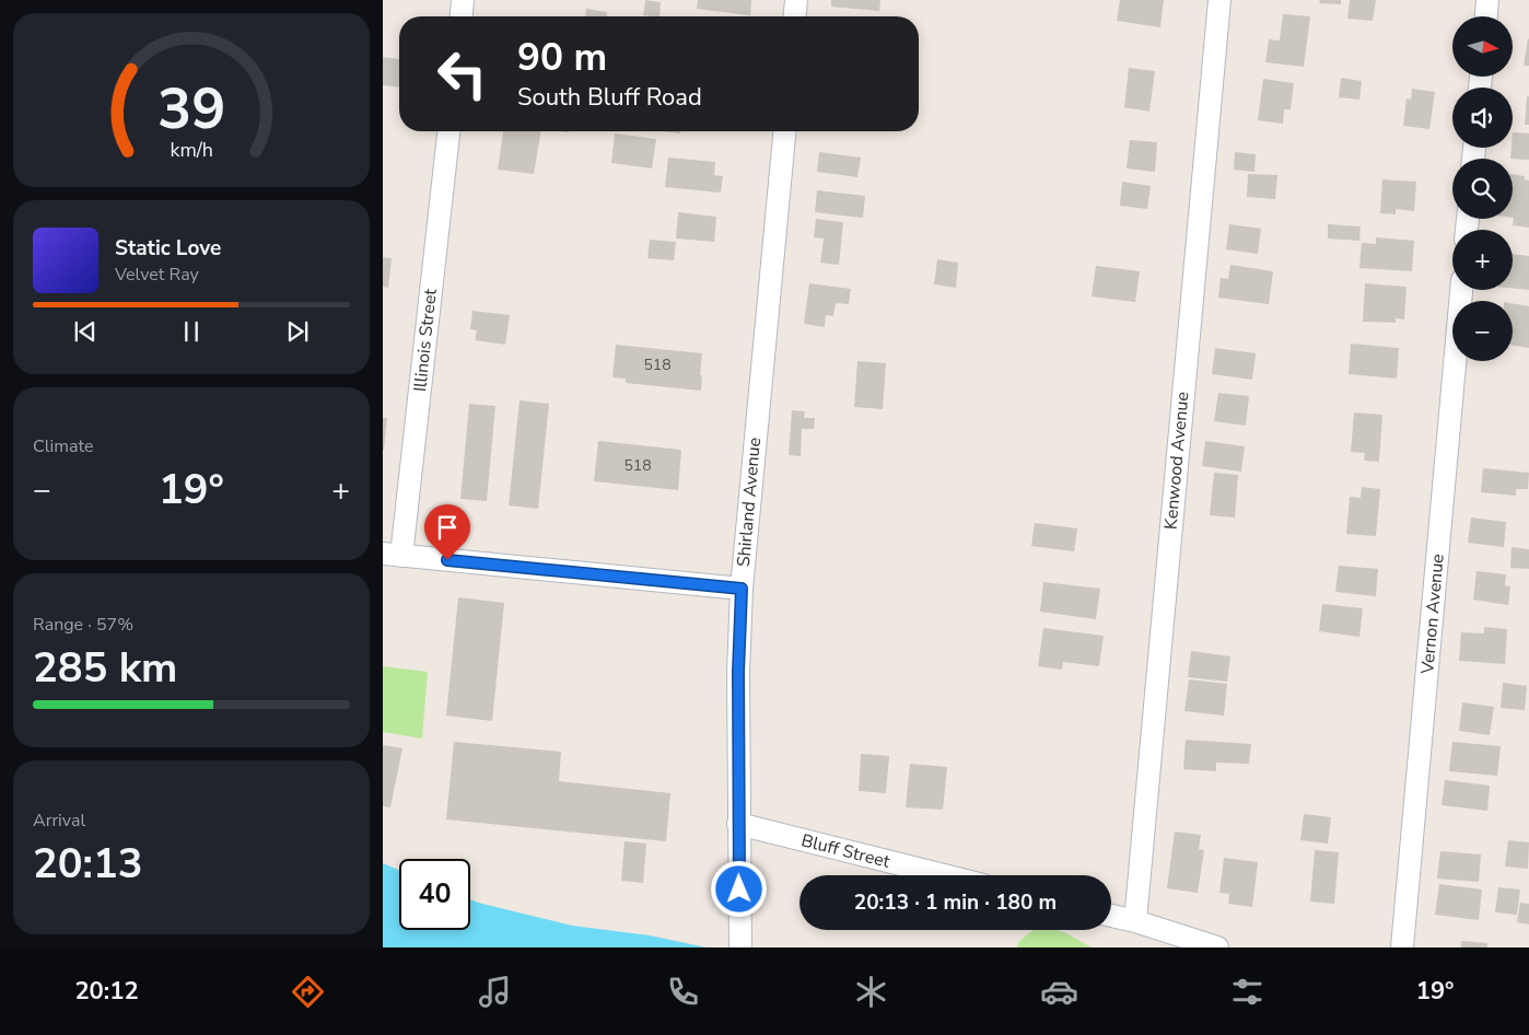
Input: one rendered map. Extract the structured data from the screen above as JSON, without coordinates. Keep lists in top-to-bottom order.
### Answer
{
  "streets": {
    "street": [
      "Illinois Street",
      "Kenwood Avenue",
      "Shirland Avenue",
      "Vernon Avenue",
      "Bluff Street"
    ]
  },
  "crossings": [
    ["Shirland Avenue", "Bluff Street"]
  ],
  "house_numbers": ["518", "518"],
  "north": "right",
  "page": {
    "map_buttons": ["+", "−"],
    "turn": ["90 m", "South Bluff Road"],
    "song": ["Static Love", "Velvet Ray"],
    "tile": [
      "Climate",
      ["Range · 57%", "285 km"],
      ["Arrival", "20:13"]
    ],
    "heat": ["−", "19°", "+"],
    "limit": "40",
    "trip": "20:13 · 1 min · 180 m",
    "tabs": ["20:12", "19°"],
    "gauge": ["39", "km/h"]
  }
}
